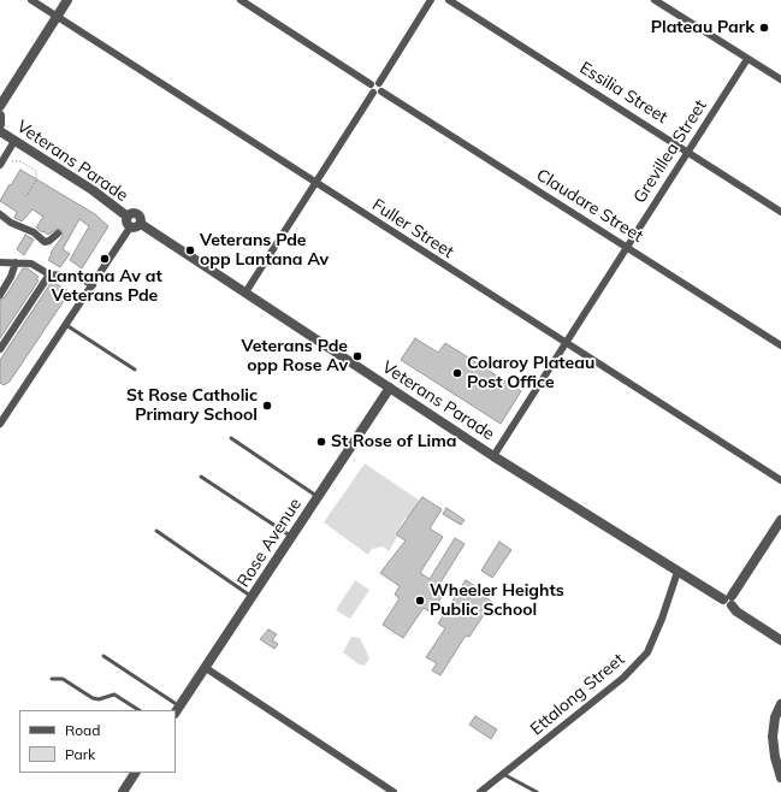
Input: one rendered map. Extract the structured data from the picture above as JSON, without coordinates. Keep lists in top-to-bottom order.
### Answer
{
  "streets": {
    "street": [
      "Essilia Street",
      "Grevillea Street",
      "Veterans Parade",
      "Claudare Street",
      "Fuller Street",
      "Rose Avenue",
      "Ettalong Street"
    ]
  },
  "crossings": [
    ["Essilia Street", "Grevillea Street"],
    ["Grevillea Street", "Veterans Parade"],
    ["Grevillea Street", "Claudare Street"],
    ["Grevillea Street", "Fuller Street"],
    ["Veterans Parade", "Rose Avenue"],
    ["Veterans Parade", "Ettalong Street"]
  ],
  "places": [
    "Plateau Park",
    "Veterans Pde opp Lantana Av",
    "Lantana Av at Veterans Pde",
    "Veterans Pde opp Rose Av",
    "Colaroy Plateau Post Office",
    "St Rose Catholic Primary School",
    "St Rose of Lima",
    "Wheeler Heights Public School"
  ],
  "legend": ["Road", "Park"]
}
